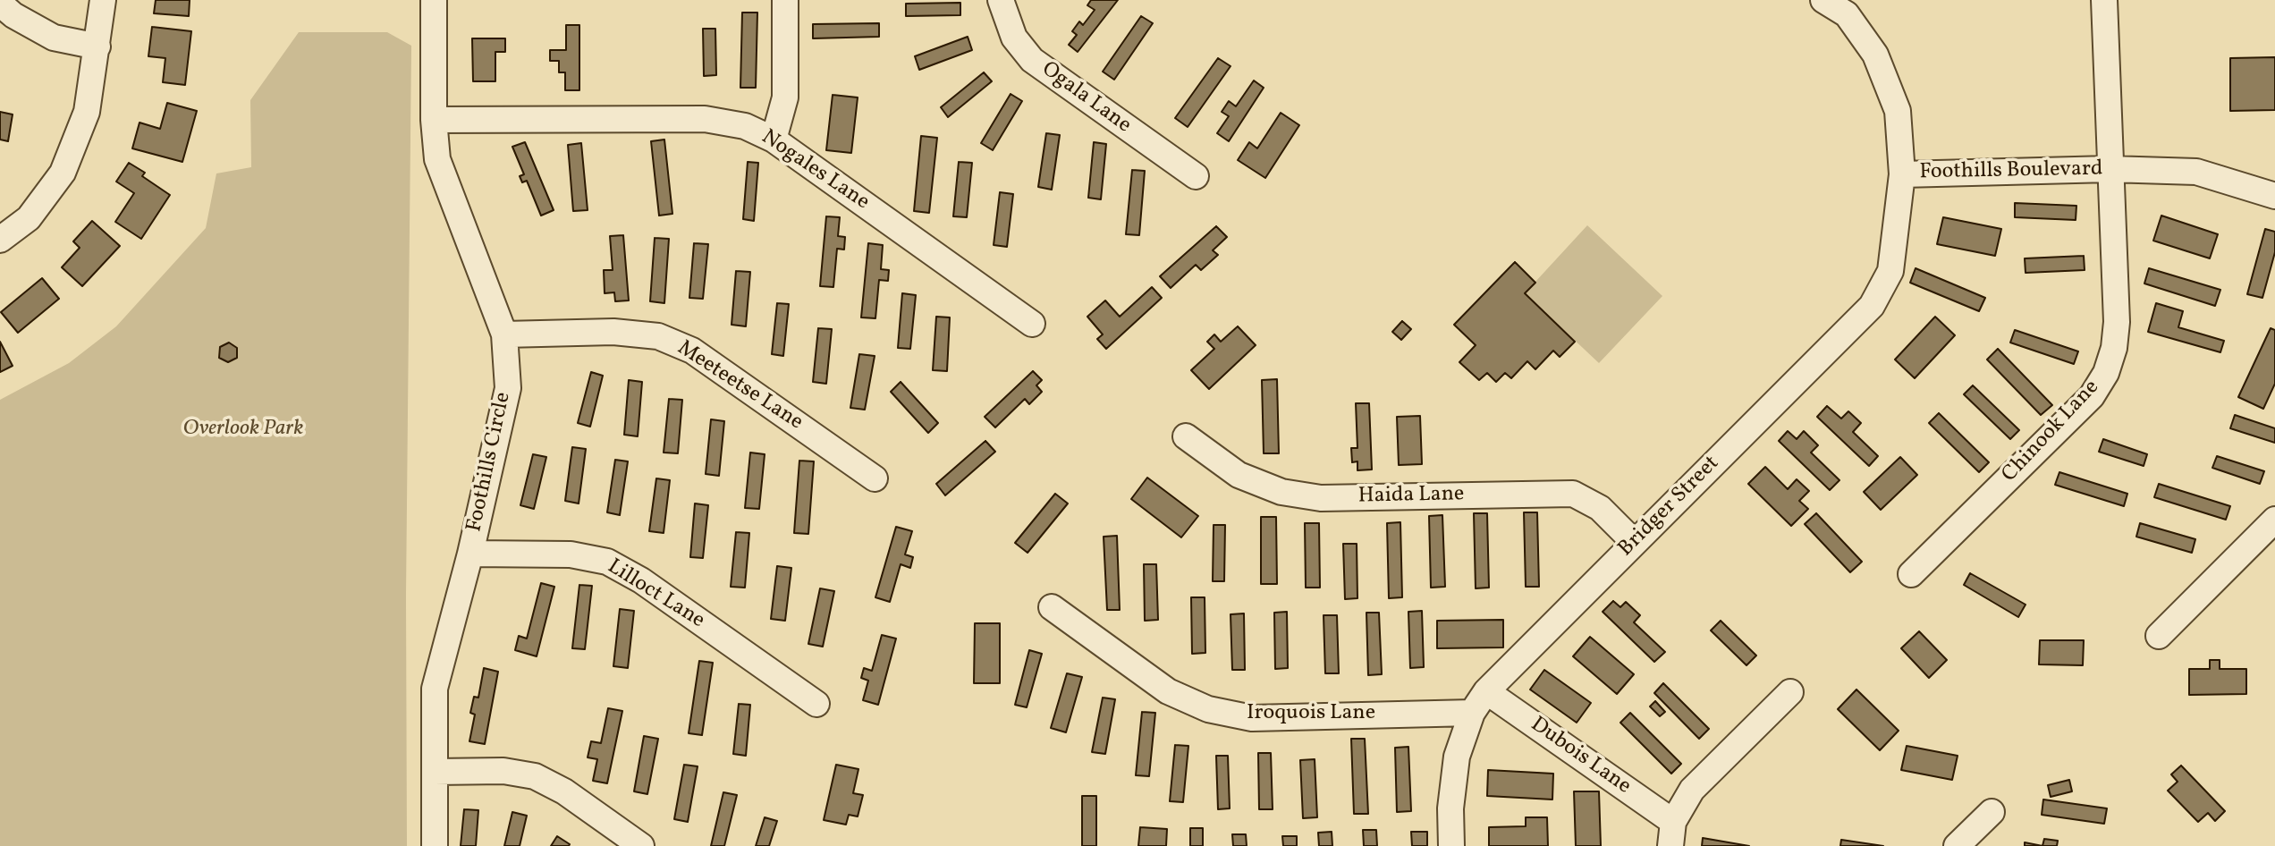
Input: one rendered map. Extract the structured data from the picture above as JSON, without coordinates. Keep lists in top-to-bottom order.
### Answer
{
  "streets": {
    "street": [
      "Ogala Lane",
      "Nogales Lane",
      "Foothills Boulevard",
      "Meeteetse Lane",
      "Chinook Lane",
      "Foothills Circle",
      "Haida Lane",
      "Bridger Street",
      "Lilloct Lane",
      "Iroquois Lane",
      "Dubois Lane"
    ]
  },
  "crossings": [
    ["Nogales Lane", "Foothills Circle"],
    ["Foothills Boulevard", "Chinook Lane"],
    ["Foothills Boulevard", "Bridger Street"],
    ["Meeteetse Lane", "Foothills Circle"],
    ["Foothills Circle", "Lilloct Lane"],
    ["Haida Lane", "Bridger Street"],
    ["Bridger Street", "Iroquois Lane"],
    ["Bridger Street", "Dubois Lane"]
  ],
  "parks": ["Overlook Park"]
}
